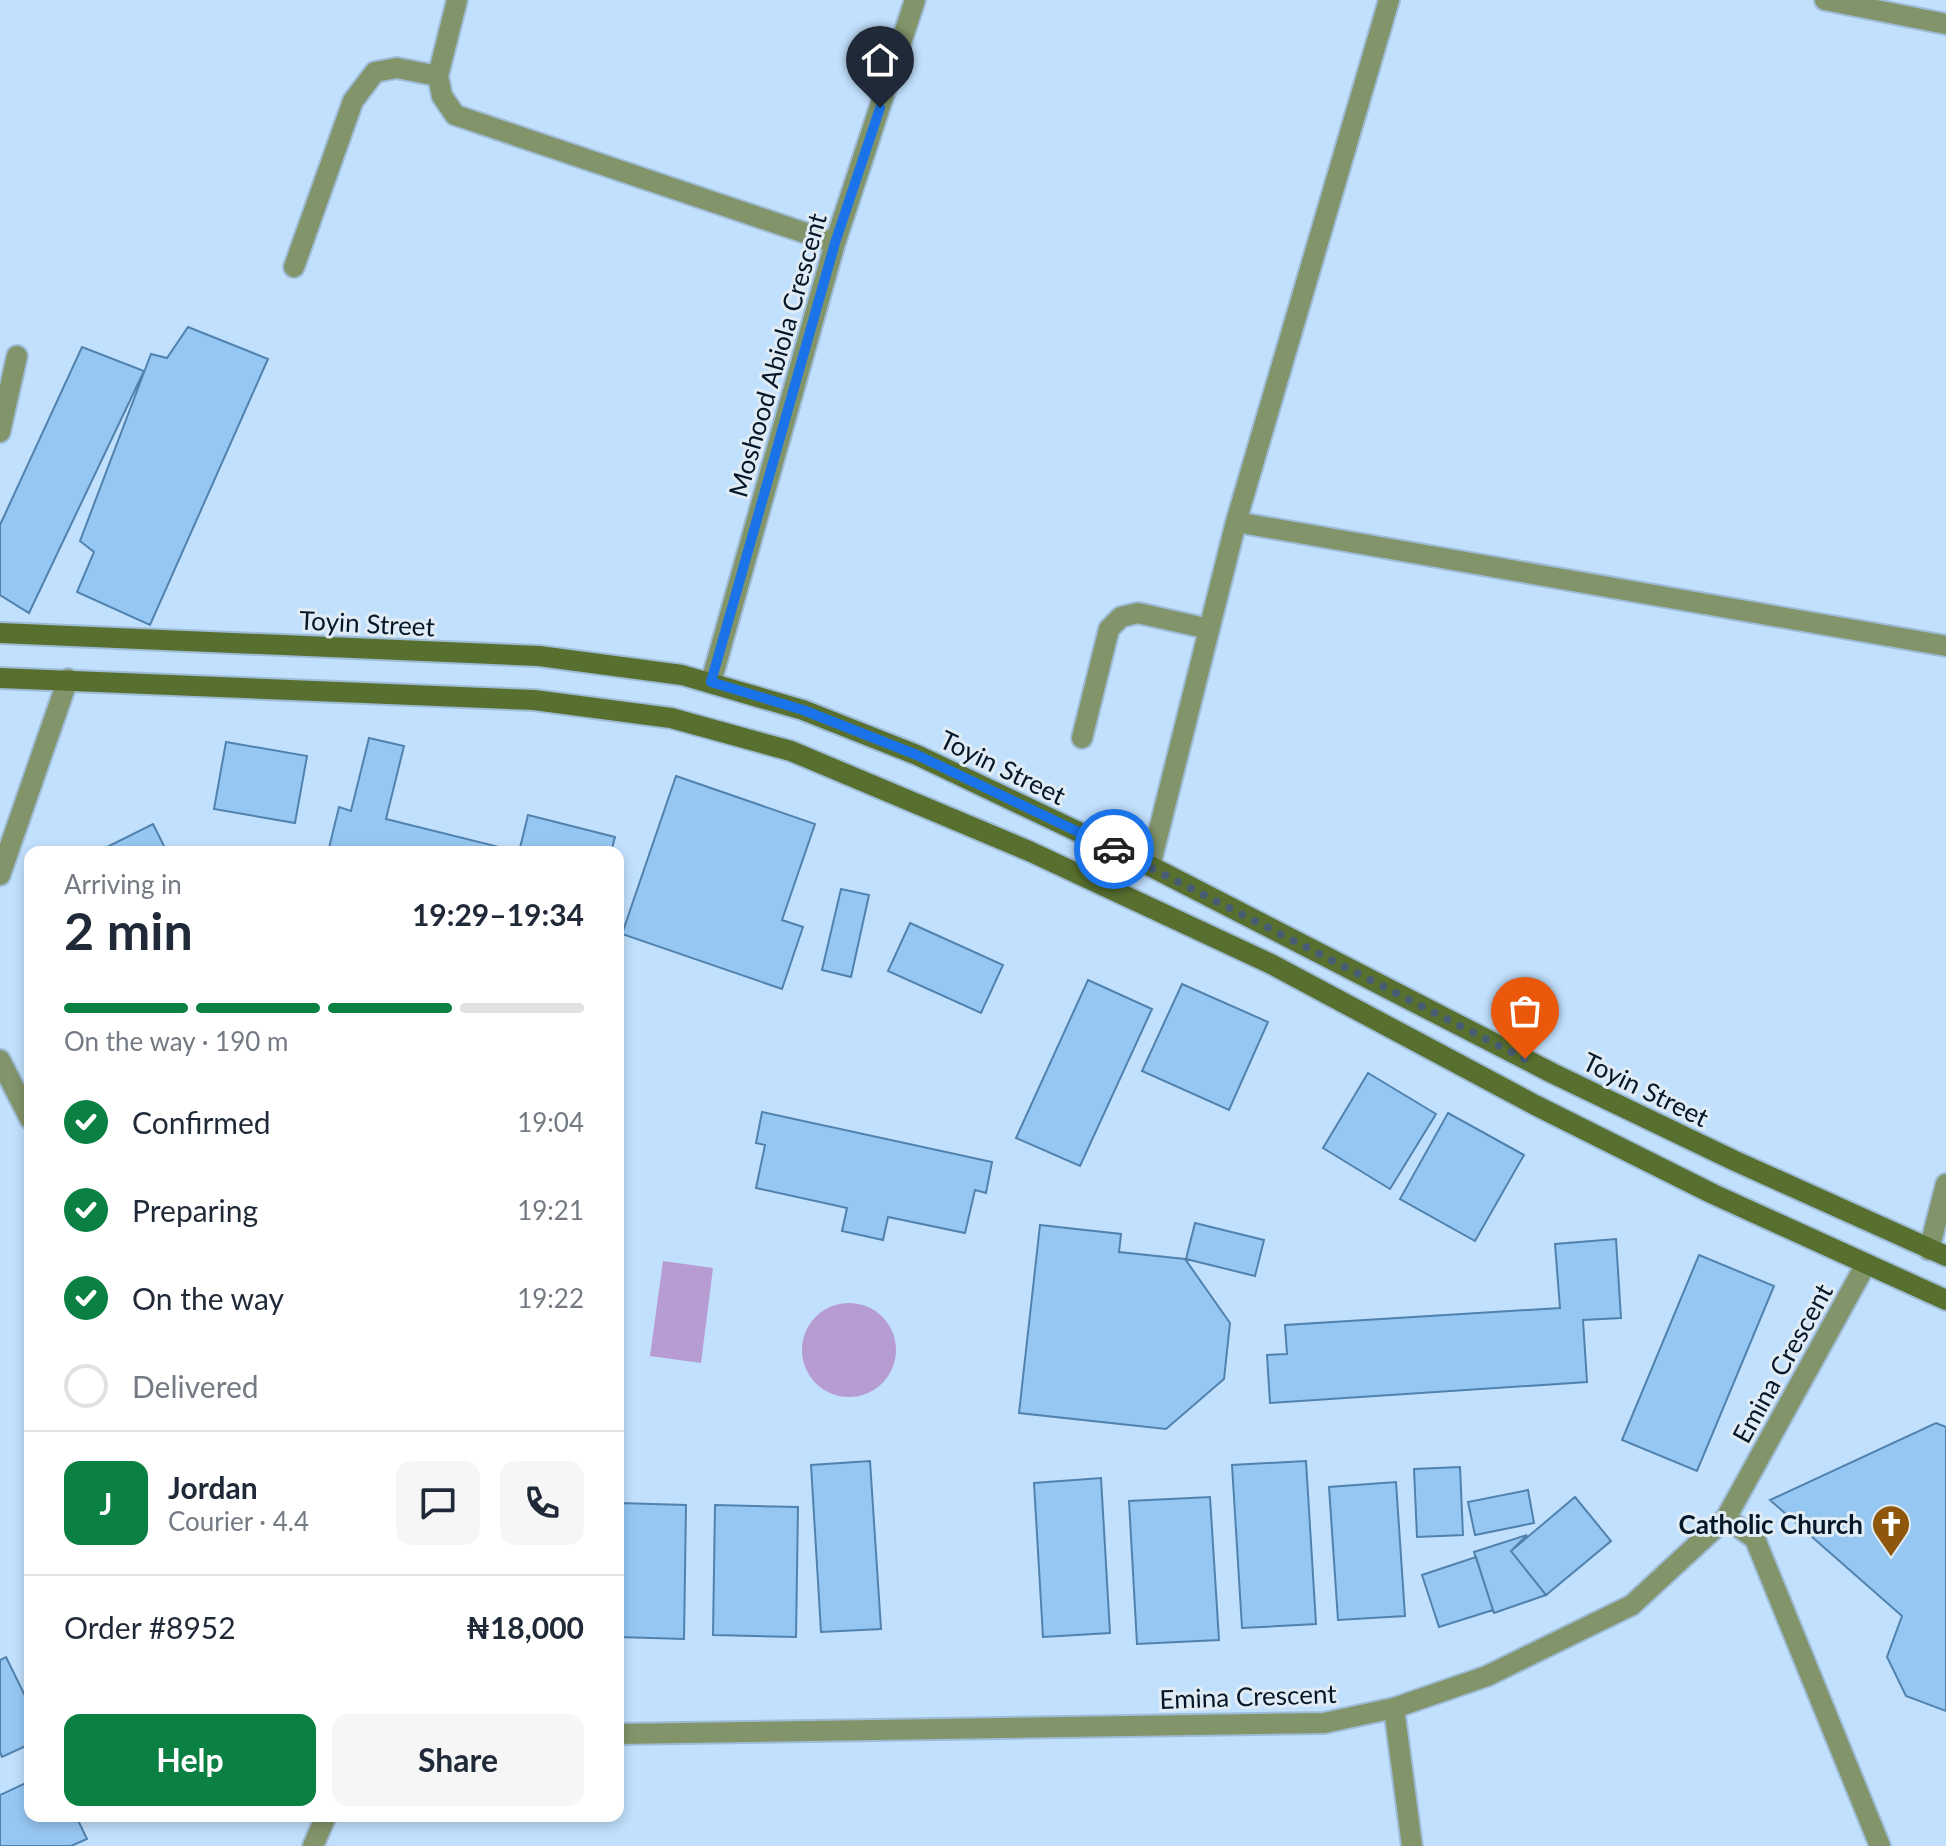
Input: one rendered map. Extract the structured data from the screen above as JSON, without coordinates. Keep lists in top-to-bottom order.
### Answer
{
  "streets": {
    "street": ["Moshood Abiola Crescent", "Toyin Street", "Emina Crescent"]
  },
  "crossings": [
    ["Moshood Abiola Crescent", "Toyin Street"]
  ],
  "places": {
    "church": ["Catholic Church"]
  },
  "page": {
    "heading": ["2 min", "Arriving in", "19:29–19:34"],
    "panel": [
      "Jordan",
      "Courier · 4.4",
      "Order #8952",
      "₦18,000"
    ],
    "bar": "On the way · 190 m",
    "list": [
      ["Confirmed", "19:04"],
      ["Preparing", "19:21"],
      ["On the way", "19:22"],
      "Delivered"
    ],
    "round": "J",
    "buttons": ["Help", "Share"]
  }
}
